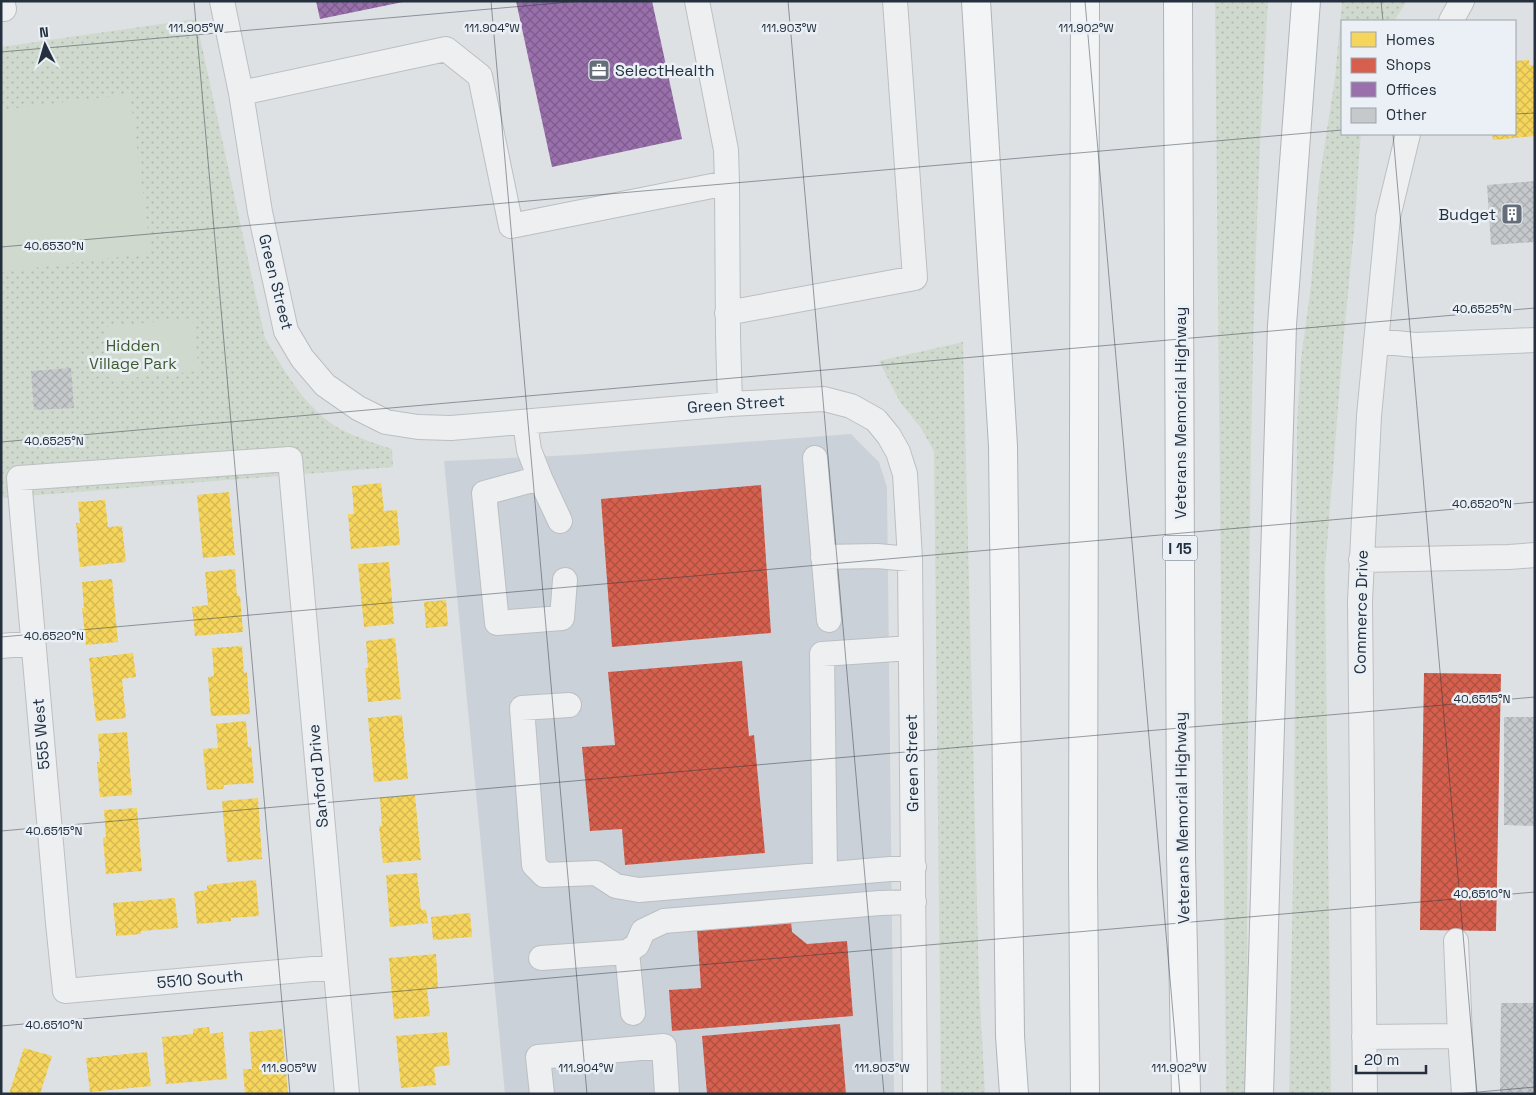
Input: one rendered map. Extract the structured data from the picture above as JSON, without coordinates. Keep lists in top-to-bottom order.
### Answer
{
  "streets": {
    "highway": ["Veterans Memorial Highway", "I 15"],
    "street": [
      "Green Street",
      "Commerce Drive",
      "555 West",
      "Sanford Drive",
      "5510 South"
    ]
  },
  "crossings": [
    ["555 West", "Sanford Drive"],
    ["555 West", "5510 South"],
    ["Sanford Drive", "5510 South"]
  ],
  "parks": ["Hidden Village Park"],
  "places": {
    "office": ["SelectHealth"],
    "building": ["Budget"]
  },
  "legend": [
    "Homes",
    "Shops",
    "Offices",
    "Other"
  ],
  "scale_bar": "20 m",
  "north": "top",
  "coordinates": [
    "111.905°W",
    "111.904°W",
    "111.903°W",
    "111.902°W",
    "40.6530°N",
    "40.6525°N",
    "40.6520°N",
    "40.6515°N",
    "40.6510°N"
  ]
}
